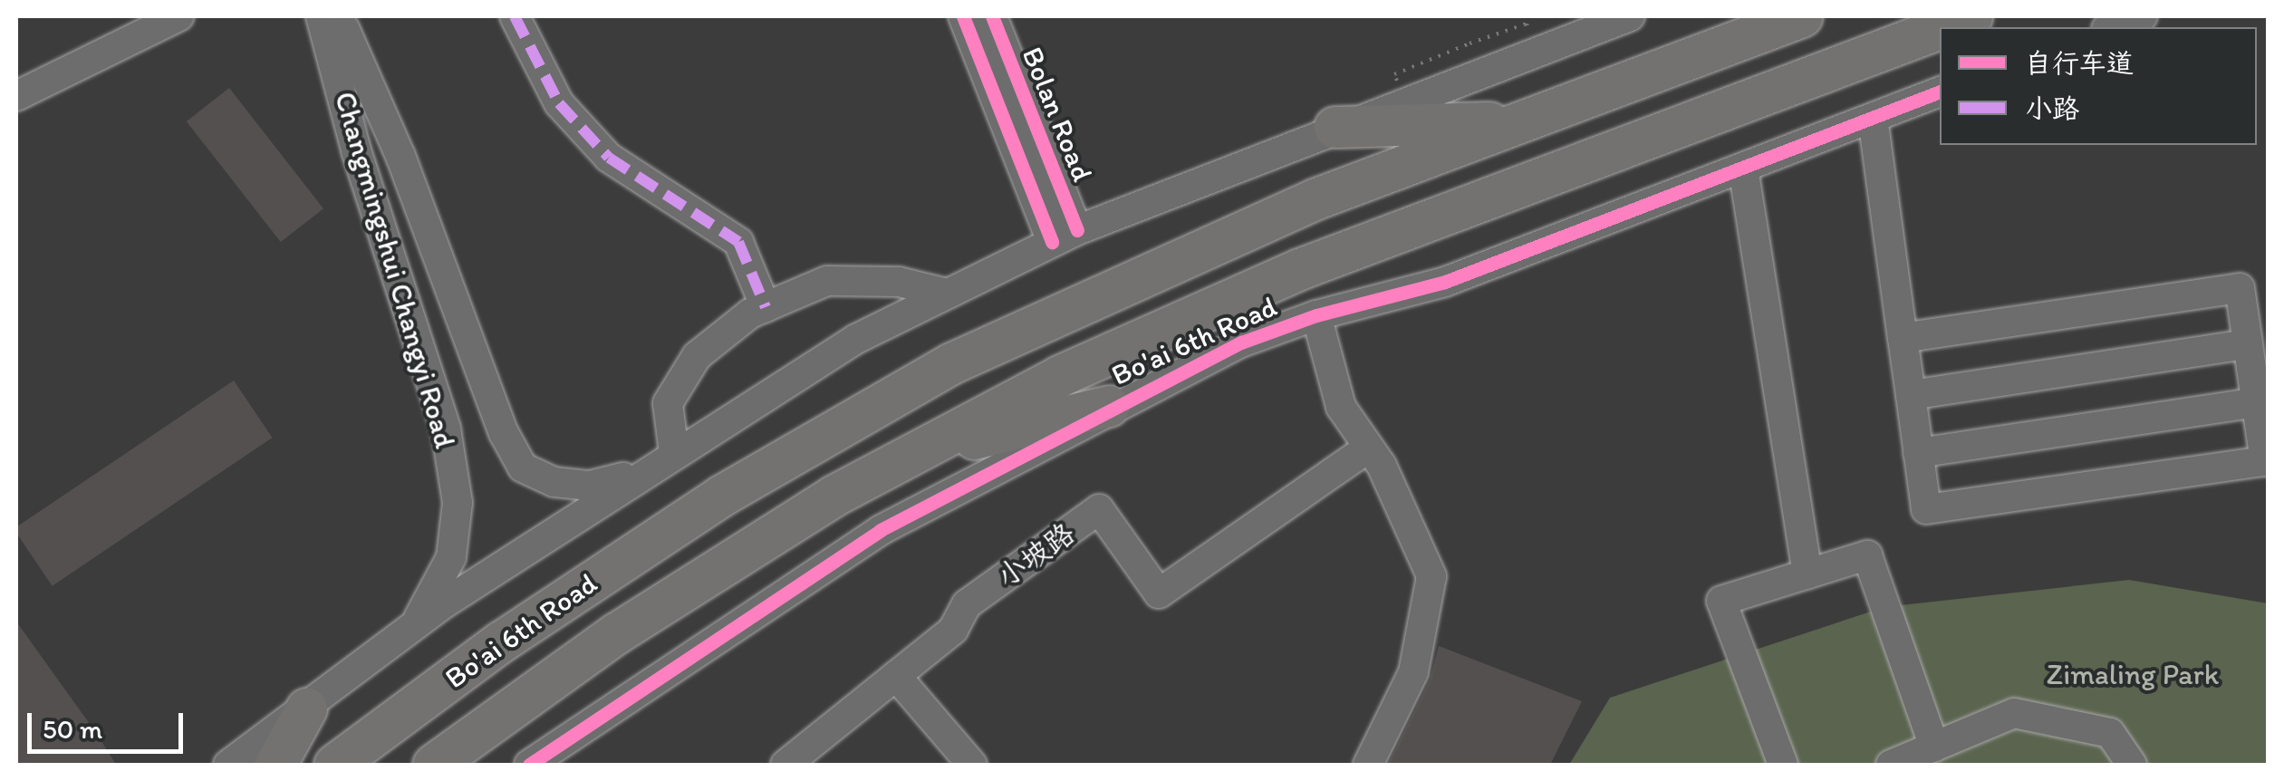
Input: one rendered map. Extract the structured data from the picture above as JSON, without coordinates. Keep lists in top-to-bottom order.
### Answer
{
  "streets": {
    "highway": ["Bo'ai 6th Road"],
    "street": ["Bolan Road", "Changmingshui Changyi Road", "小坡路"]
  },
  "parks": ["Zimaling Park"],
  "legend": ["自行车道", "小路"],
  "scale_bar": "50 m"
}
